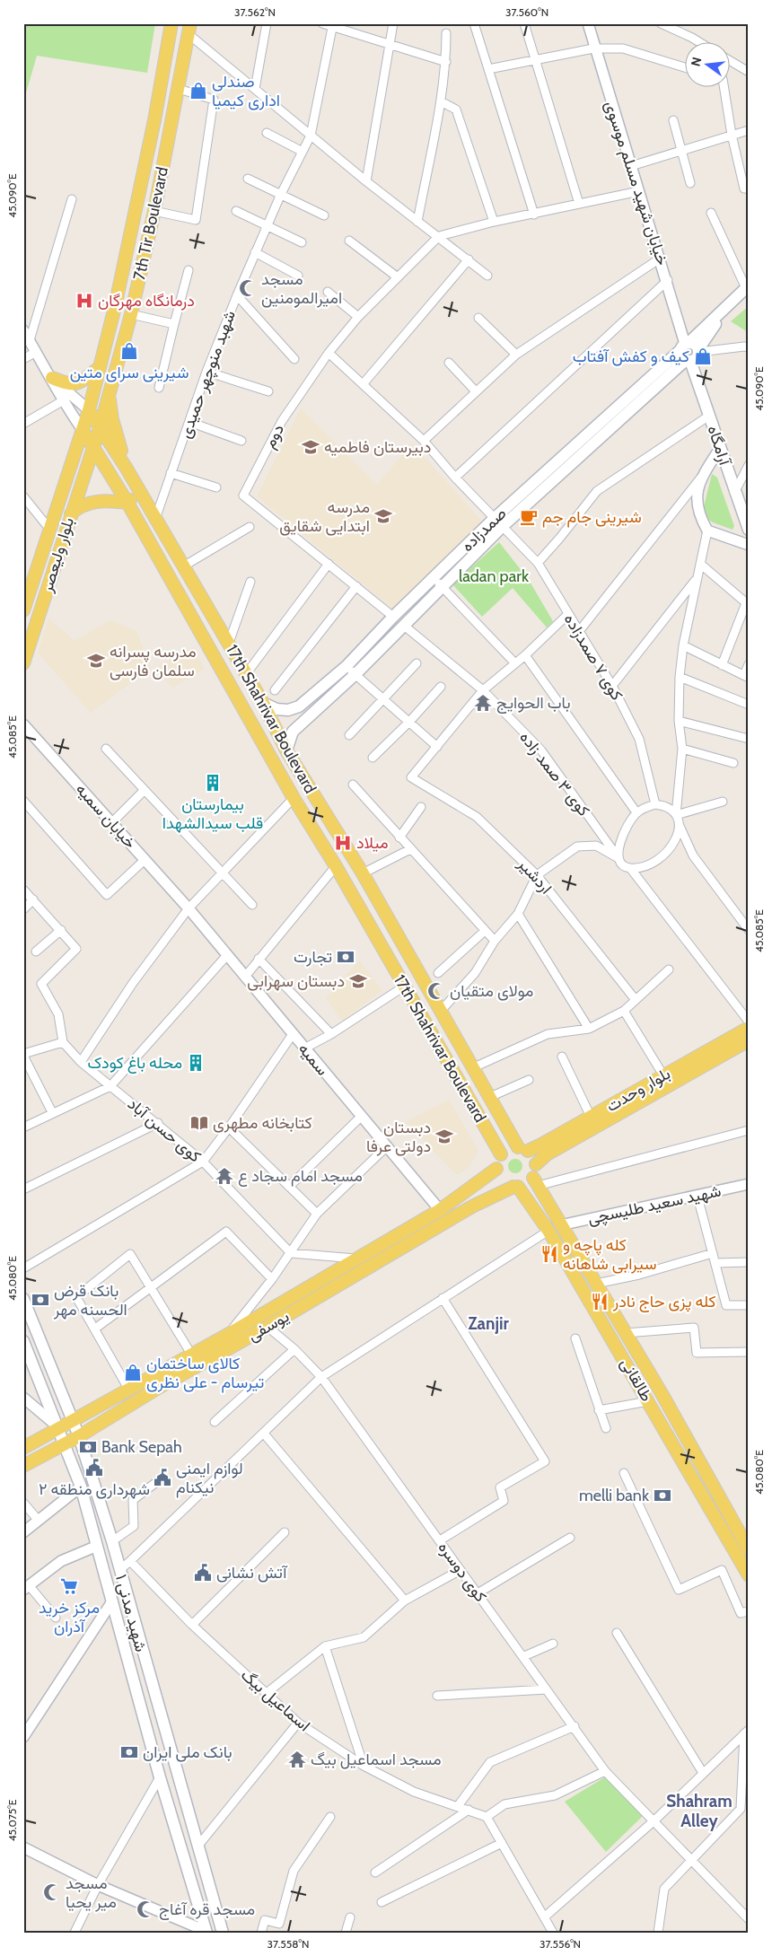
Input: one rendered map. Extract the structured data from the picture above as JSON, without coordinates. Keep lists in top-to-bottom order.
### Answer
{
  "streets": {
    "main road": [
      "7th Tir Boulevard",
      "آرامگاه",
      "صمدزاده",
      "بلوار ولیعصر",
      "17th Shahrivar Boulevard",
      "بلوار وحدت",
      "یوسفی",
      "طالقانی",
      "شهید مدنی ۱"
    ],
    "street": [
      "خیابان شهید مسلم موسوی",
      "شهبد منوچهر حمیدی",
      "دوم",
      "کوی ۷ صمدزاده",
      "کوی ۳ صمد زاده",
      "خیابان سمیه",
      "اردشیر",
      "سمیه",
      "کوی حسن آباد",
      "شهید سعید طلیسچی",
      "کوی دوسره",
      "اسماعیل بیگ"
    ]
  },
  "crossings": [
    ["خیابان شهید مسلم موسوی", "آرامگاه"],
    ["خیابان شهید مسلم موسوی", "صمدزاده"],
    ["7th Tir Boulevard", "بلوار ولیعصر"],
    ["7th Tir Boulevard", "17th Shahrivar Boulevard"],
    ["شهبد منوچهر حمیدی", "17th Shahrivar Boulevard"],
    ["دوم", "صمدزاده"],
    ["دوم", "کوی ۷ صمدزاده"],
    ["آرامگاه", "صمدزاده"],
    ["صمدزاده", "کوی ۷ صمدزاده"],
    ["صمدزاده", "17th Shahrivar Boulevard"],
    ["صمدزاده", "کوی ۳ صمد زاده"],
    ["بلوار ولیعصر", "17th Shahrivar Boulevard"],
    ["کوی ۷ صمدزاده", "کوی ۳ صمد زاده"],
    ["17th Shahrivar Boulevard", "بلوار وحدت"],
    ["17th Shahrivar Boulevard", "یوسفی"],
    ["17th Shahrivar Boulevard", "طالقانی"],
    ["خیابان سمیه", "سمیه"],
    ["سمیه", "یوسفی"],
    ["بلوار وحدت", "یوسفی"],
    ["بلوار وحدت", "طالقانی"],
    ["شهید سعید طلیسچی", "طالقانی"],
    ["یوسفی", "طالقانی"],
    ["یوسفی", "کوی دوسره"],
    ["یوسفی", "شهید مدنی ۱"]
  ],
  "districts": ["Zanjir", "Shahram Alley"],
  "parks": ["ladan park"],
  "places": {
    "shop": [
      "صندلی اداری کیمیا",
      "شیرینی سرای متین",
      "کیف و کفش آفتاب",
      "کالای ساختمان تیرسام - علی نظری"
    ],
    "mosque": [
      "مسجد امیرالمومنین",
      "مولای متقیان",
      "مسجد میر یحیا",
      "مسجد قره آغاج"
    ],
    "hospital": ["درمانگاه مهرگان", "میلاد"],
    "school or university": [
      "دبیرستان فاطمیه",
      "مدرسه ابتدایی شقایق",
      "مدرسه پسرانه سلمان فارسی",
      "دبستان سهرابی",
      "دبستان دولتی عرفا"
    ],
    "cafe": ["شیرینی جام جم"],
    "temple": ["باب الحوایج", "مسجد امام سجاد ع", "مسجد اسماعیل بیگ"],
    "building": ["بیمارستان قلب سیدالشهدا", "محله باغ کودک"],
    "bank": [
      "تجارت",
      "بانک قرض الحسنه مهر",
      "Bank Sepah",
      "melli bank",
      "بانک ملی ایران"
    ],
    "library": ["کتابخانه مطهری"],
    "restaurant": ["کله پاچه و سیرابی شاهانه", "کله پزى حاج نادر"],
    "public building": ["شهرداری منطقه ۲", "لوازم ایمنی نیکنام", "آتش نشانی"],
    "supermarket": ["مرکز خرید آذران"]
  },
  "north": "left",
  "coordinates": [
    "37.562°N",
    "37.560°N",
    "45.090°E",
    "45.085°E",
    "45.080°E",
    "45.075°E",
    "37.558°N",
    "37.556°N"
  ]
}
